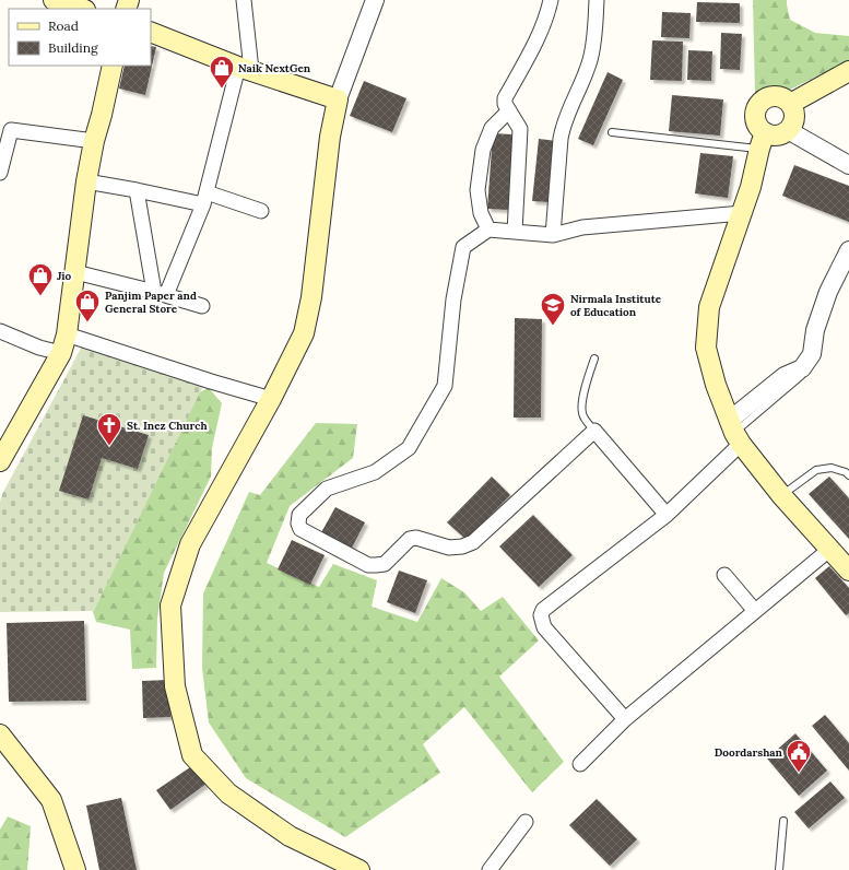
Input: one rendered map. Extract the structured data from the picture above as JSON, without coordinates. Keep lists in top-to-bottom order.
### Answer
{
  "places": {
    "shop": ["Naik NextGen", "Jio", "Panjim Paper and General Store"],
    "school or university": ["Nirmala Institute of Education"],
    "church": ["St. Inez Church"],
    "public building": ["Doordarshan"]
  },
  "legend": ["Road", "Building"]
}
